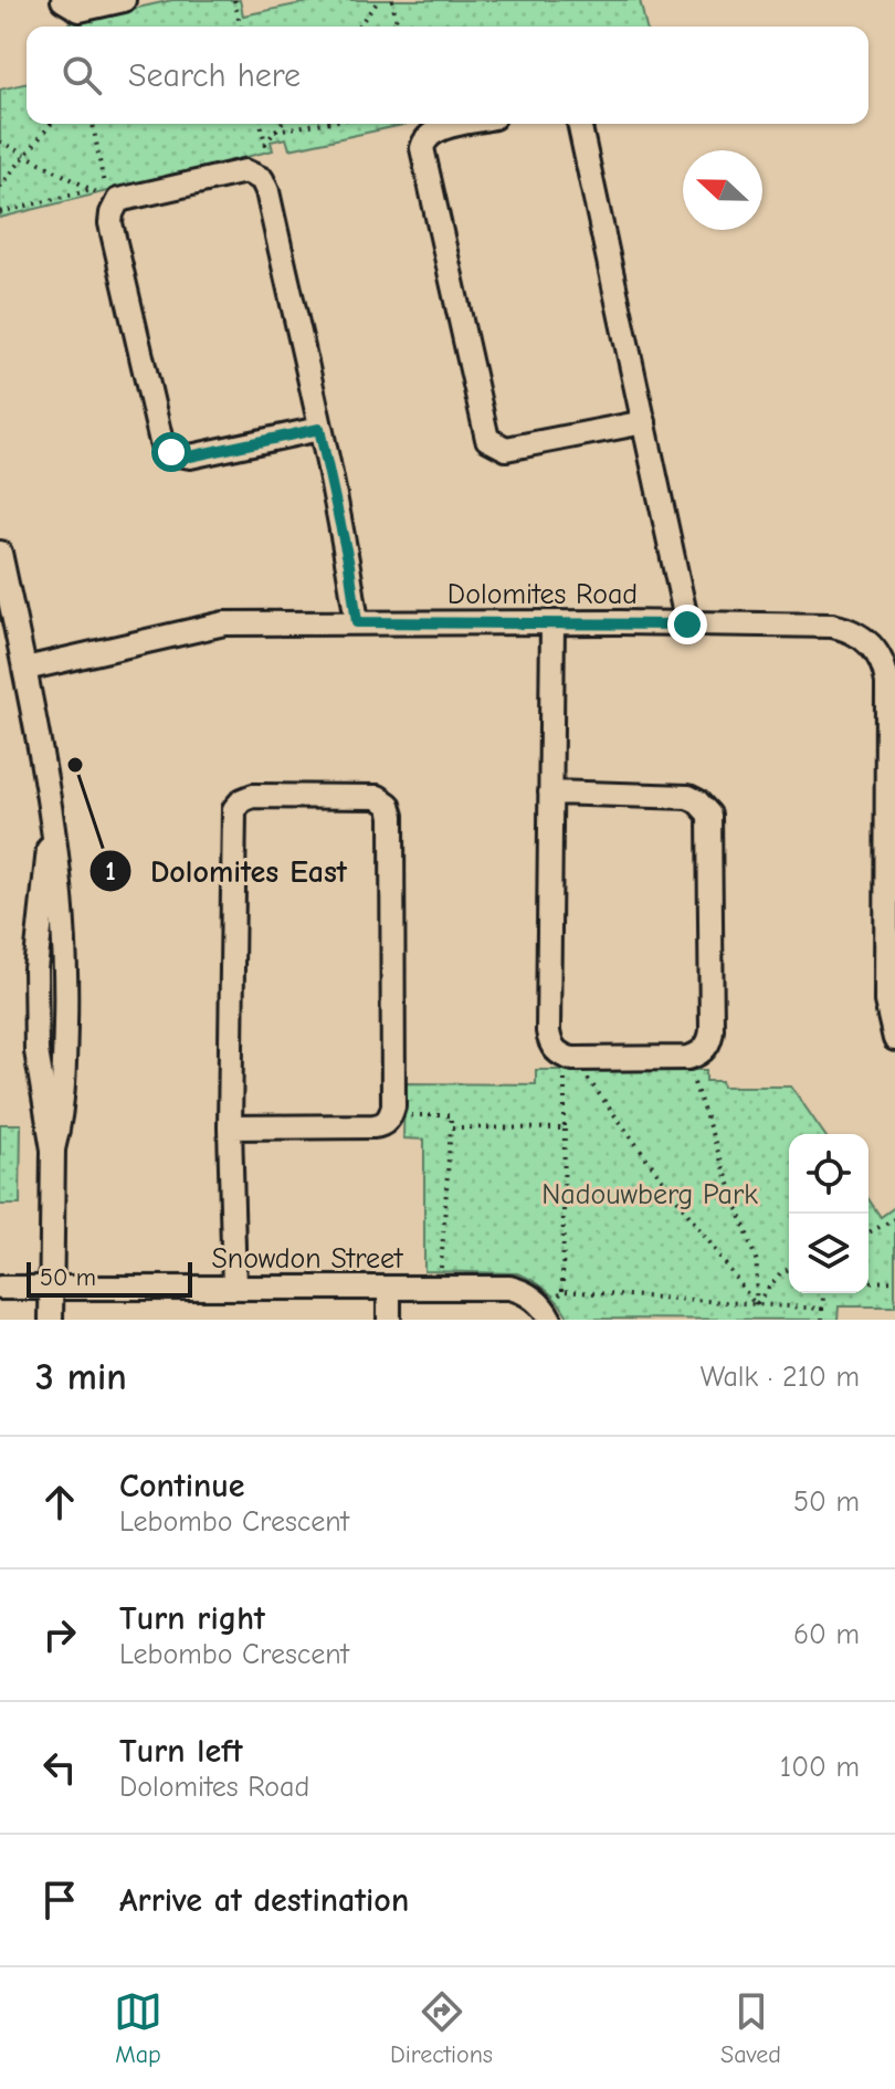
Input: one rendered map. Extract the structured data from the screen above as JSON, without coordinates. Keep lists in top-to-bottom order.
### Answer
{
  "streets": {
    "street": ["Dolomites Road", "Snowdon Street"]
  },
  "parks": ["Nadouwberg Park"],
  "places": ["Dolomites East"],
  "scale_bar": "50 m",
  "north": "left",
  "page": {
    "search": "Search here",
    "scale": "50 m",
    "heading": ["3 min", "Walk · 210 m"],
    "list": [
      ["Continue", "Lebombo Crescent", "50 m"],
      ["Turn right", "Lebombo Crescent", "60 m"],
      ["Turn left", "Dolomites Road", "100 m"],
      "Arrive at destination"
    ],
    "nav": ["Map", "Directions", "Saved"]
  }
}
